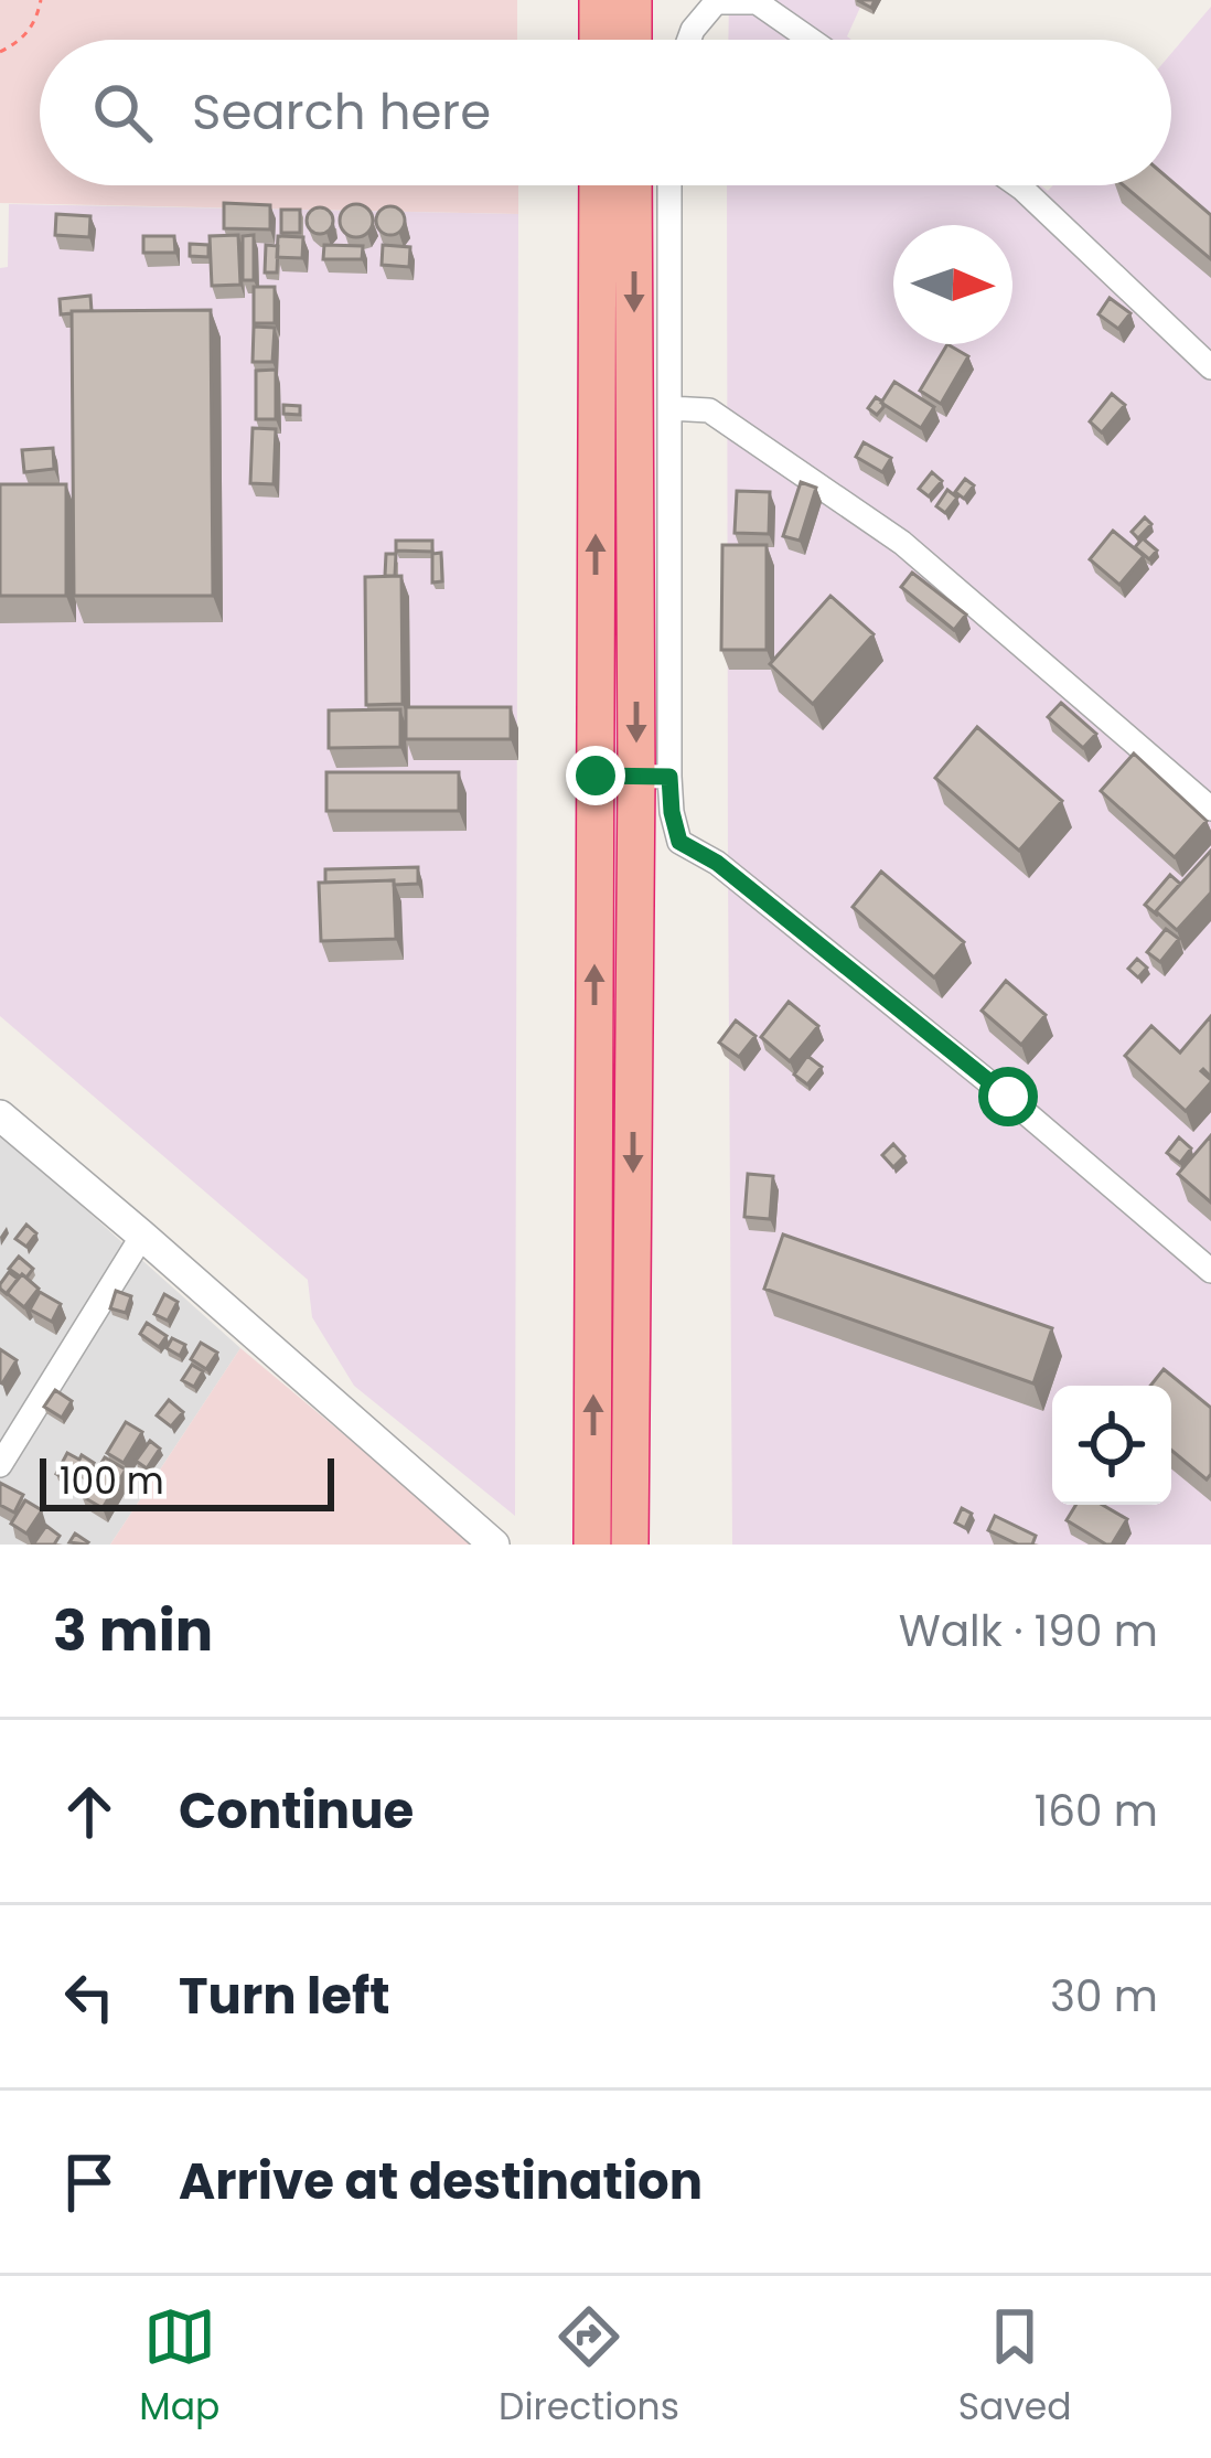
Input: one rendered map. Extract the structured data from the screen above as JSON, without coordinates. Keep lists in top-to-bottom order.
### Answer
{
  "scale_bar": "100 m",
  "north": "right",
  "page": {
    "search": "Search here",
    "scale": "100 m",
    "heading": ["3 min", "Walk · 190 m"],
    "list": [
      ["Continue", "160 m"],
      ["Turn left", "30 m"],
      "Arrive at destination"
    ],
    "nav": ["Map", "Directions", "Saved"]
  }
}
